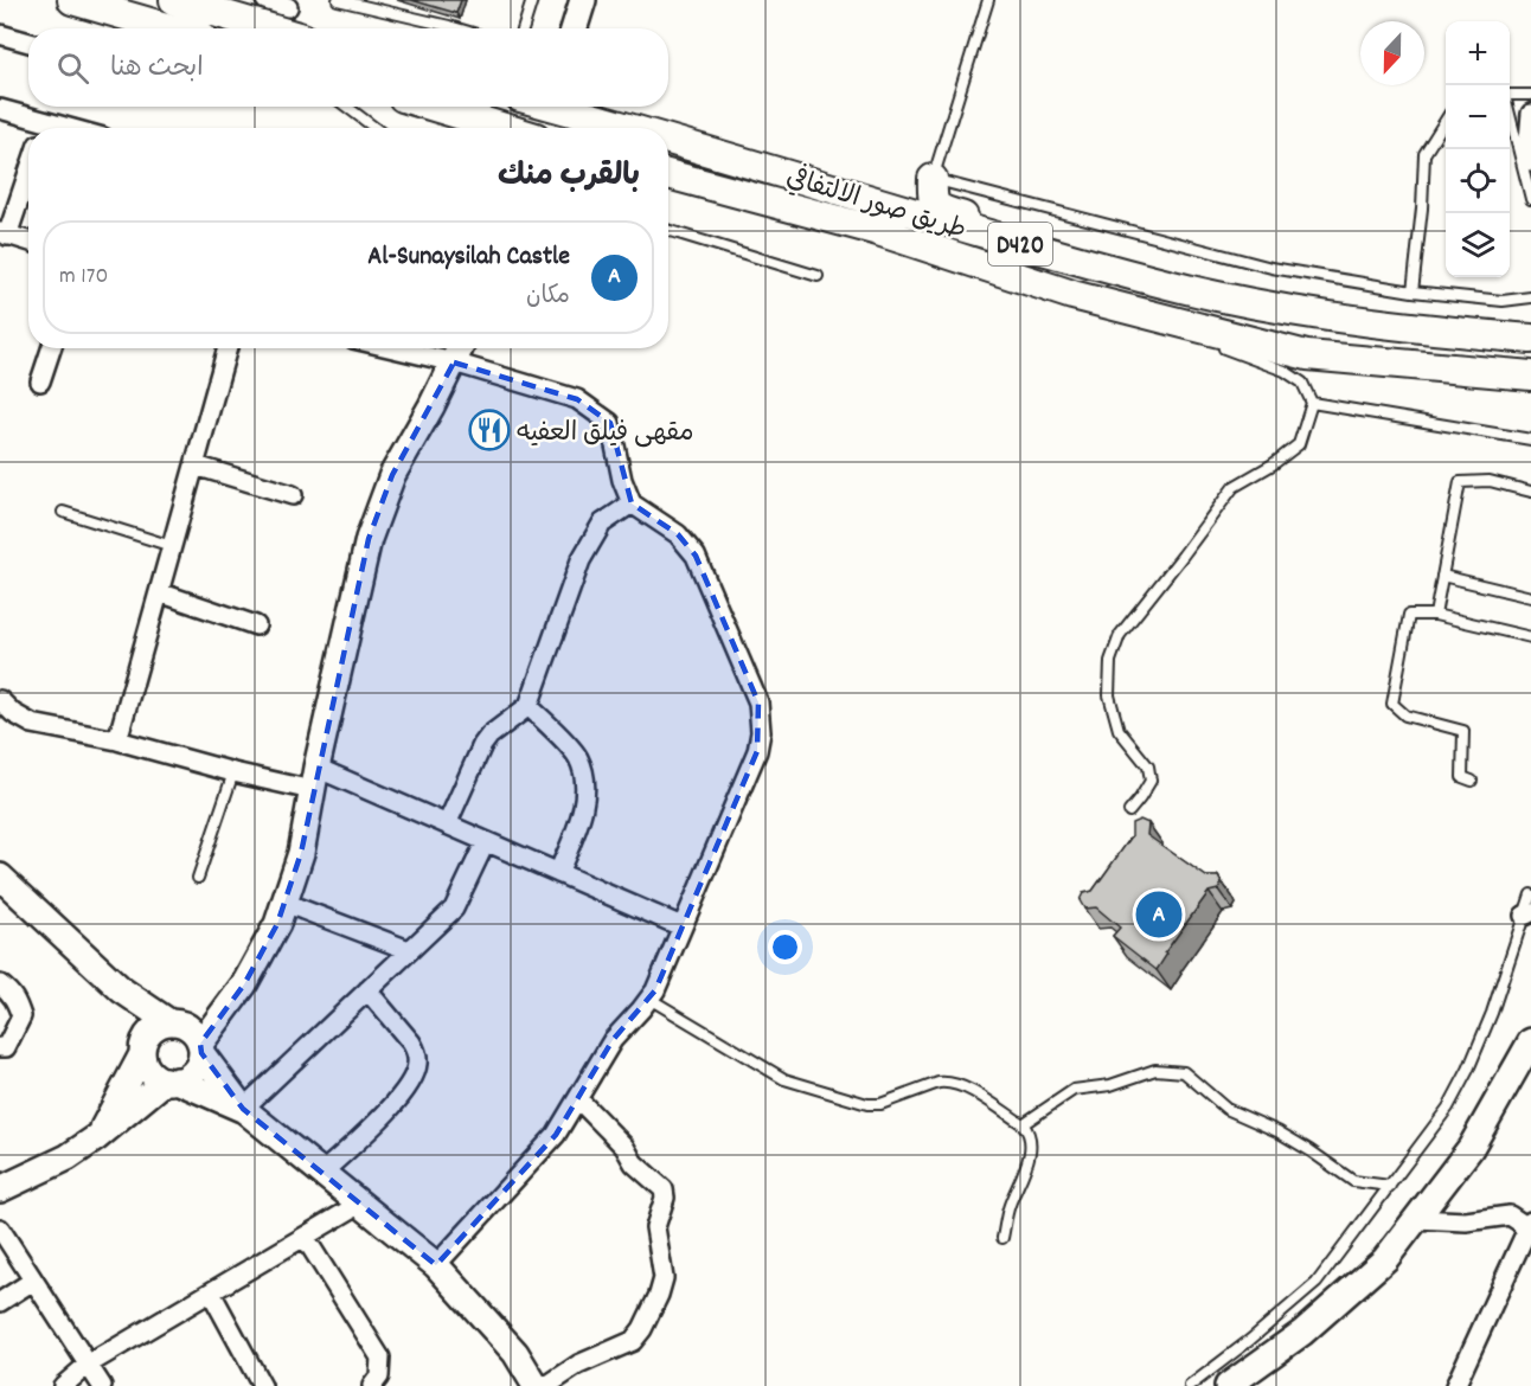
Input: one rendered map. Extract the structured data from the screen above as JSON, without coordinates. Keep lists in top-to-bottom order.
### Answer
{
  "streets": {
    "main road": ["طريق صور الالتفافي", "D420"]
  },
  "places": {
    "restaurant": ["مقهى فيلق العفيه"]
  },
  "north": "bottom",
  "page": {
    "map_buttons": ["+", "−"],
    "search": "ابحث هنا",
    "heading": "بالقرب منك",
    "list": [
      {
        "mark": "A",
        "name": "Al-Sunaysilah Castle",
        "note": "مكان",
        "value": "170 m"
      }
    ],
    "pins": "A"
  }
}
